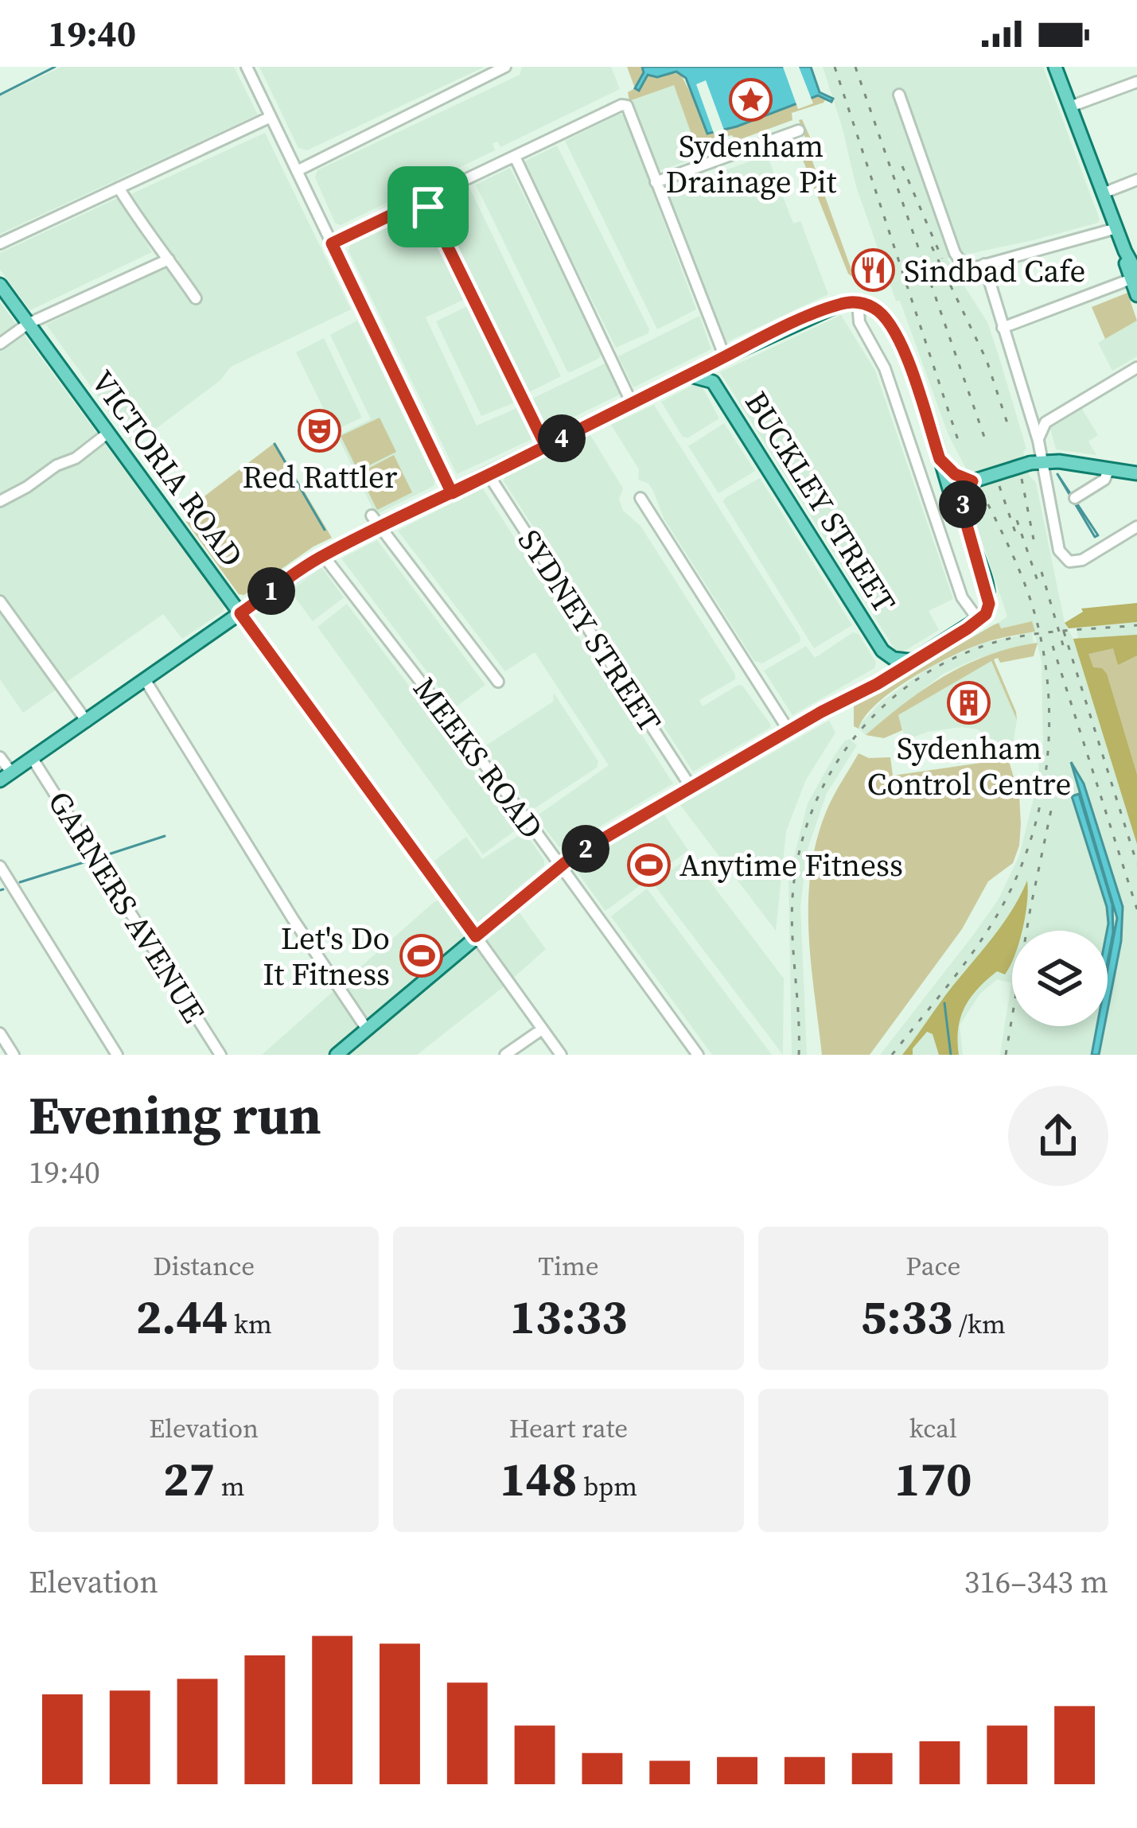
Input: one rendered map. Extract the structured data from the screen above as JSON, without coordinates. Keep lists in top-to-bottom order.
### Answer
{
  "streets": {
    "main road": ["VICTORIA ROAD", "BUCKLEY STREET"],
    "street": ["SYDNEY STREET", "MEEKS ROAD", "GARNERS AVENUE"]
  },
  "places": {
    "place": ["Sydenham Drainage Pit"],
    "restaurant": ["Sindbad Cafe"],
    "theatre": ["Red Rattler"],
    "building": ["Sydenham Control Centre"],
    "sports": ["Anytime Fitness", "Let's Do It Fitness"]
  },
  "page": {
    "status": "19:40",
    "pins": [
      "4",
      "3",
      "1",
      "2"
    ],
    "heading": ["Evening run", "19:40"],
    "stats": [
      ["Distance", "2.44 km"],
      ["Time", "13:33"],
      ["Pace", "5:33 /km"],
      ["Elevation", "27 m"],
      ["Heart rate", "148 bpm"],
      ["kcal", "170"]
    ],
    "chart": ["Elevation", "316–343 m"]
  }
}
